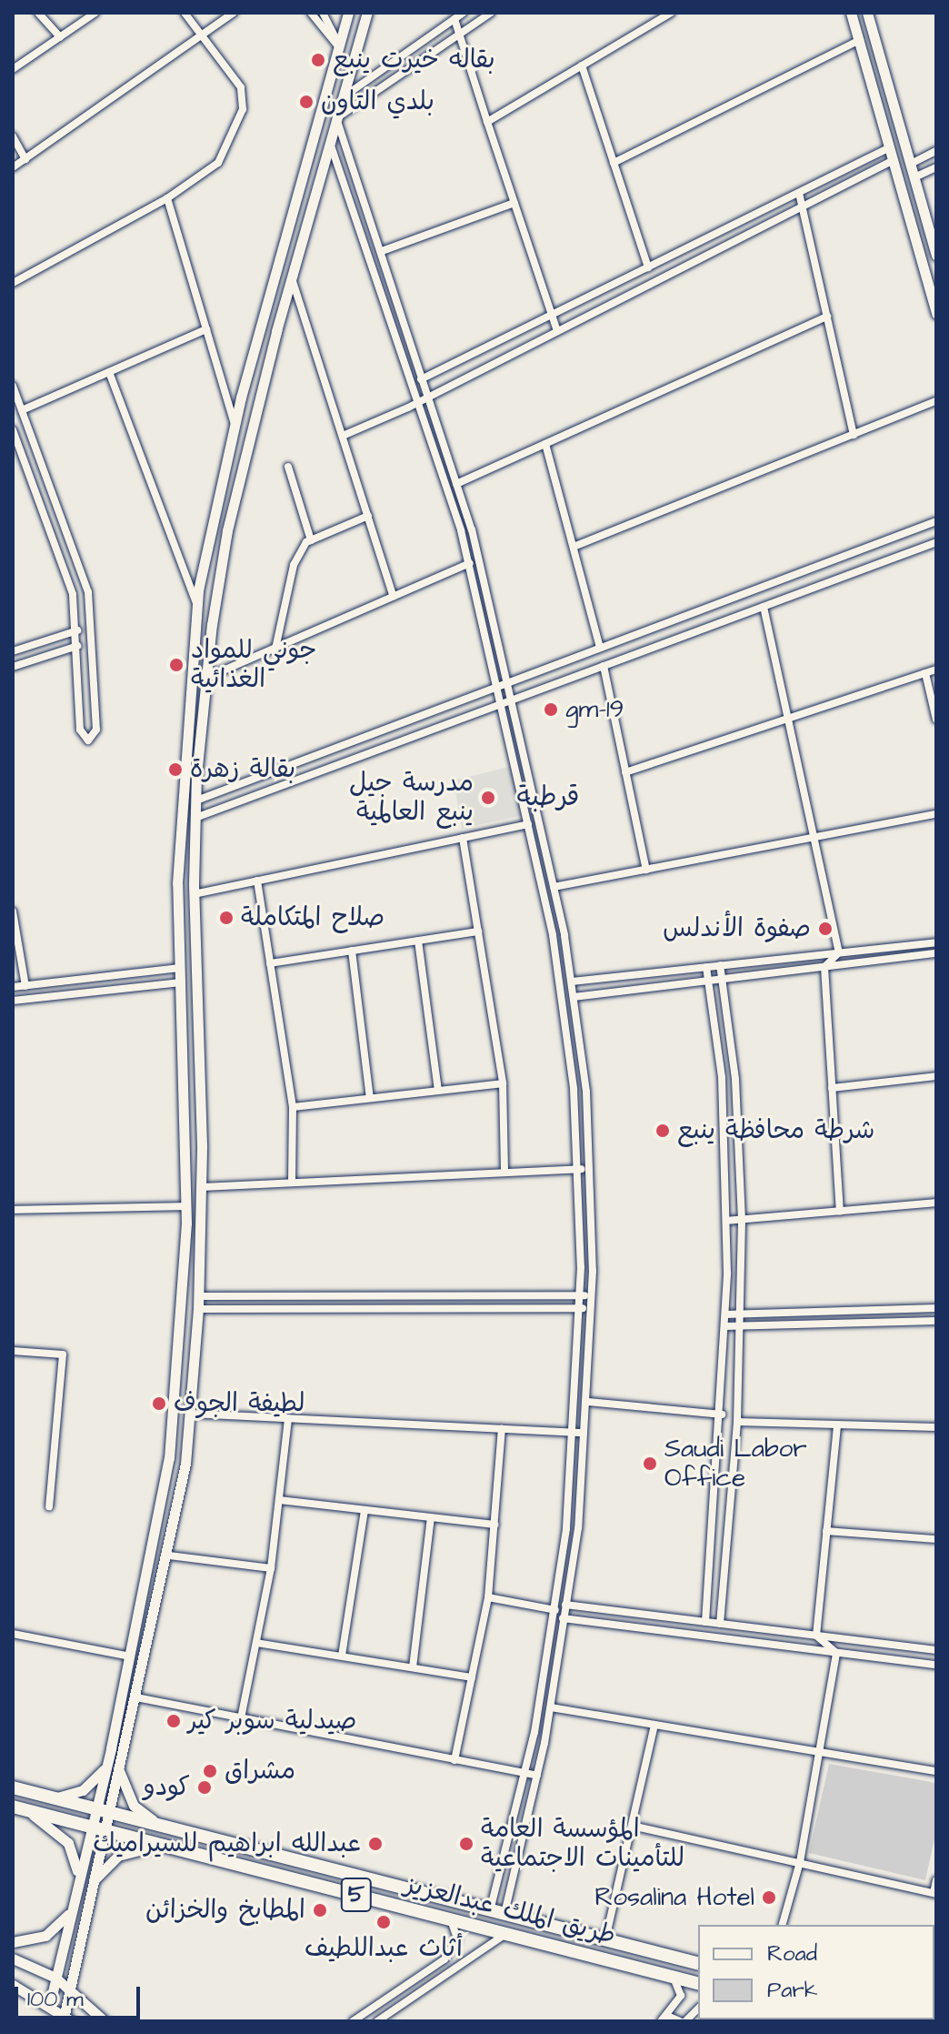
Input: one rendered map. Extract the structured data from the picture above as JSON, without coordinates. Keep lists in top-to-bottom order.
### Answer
{
  "streets": {
    "highway": ["5", "طريق الملك عبدالعزيز"]
  },
  "districts": ["قرطبة"],
  "places": [
    "بقاله خيرت ينبع",
    "بلدي التاون",
    "جوني للمواد الغذائية",
    "gm-19",
    "بقالة زهرة",
    "مدرسة جيل ينبع العالمية",
    "صلاح المتكاملة",
    "صفوة الأندلس",
    "شرطة محافظة ينبع",
    "لطيفة الجوف",
    "Saudi Labor Office",
    "صيدلية سوبر كير",
    "مشراق",
    "كودو",
    "عبدالله ابراهيم للسيراميك",
    "المؤسسة العامة للتأمينات الاجتماعية",
    "Rosalina Hotel",
    "المطابخ والخزائن",
    "أثاث عبداللطيف"
  ],
  "legend": ["Road", "Park"],
  "scale_bar": "100 m"
}
